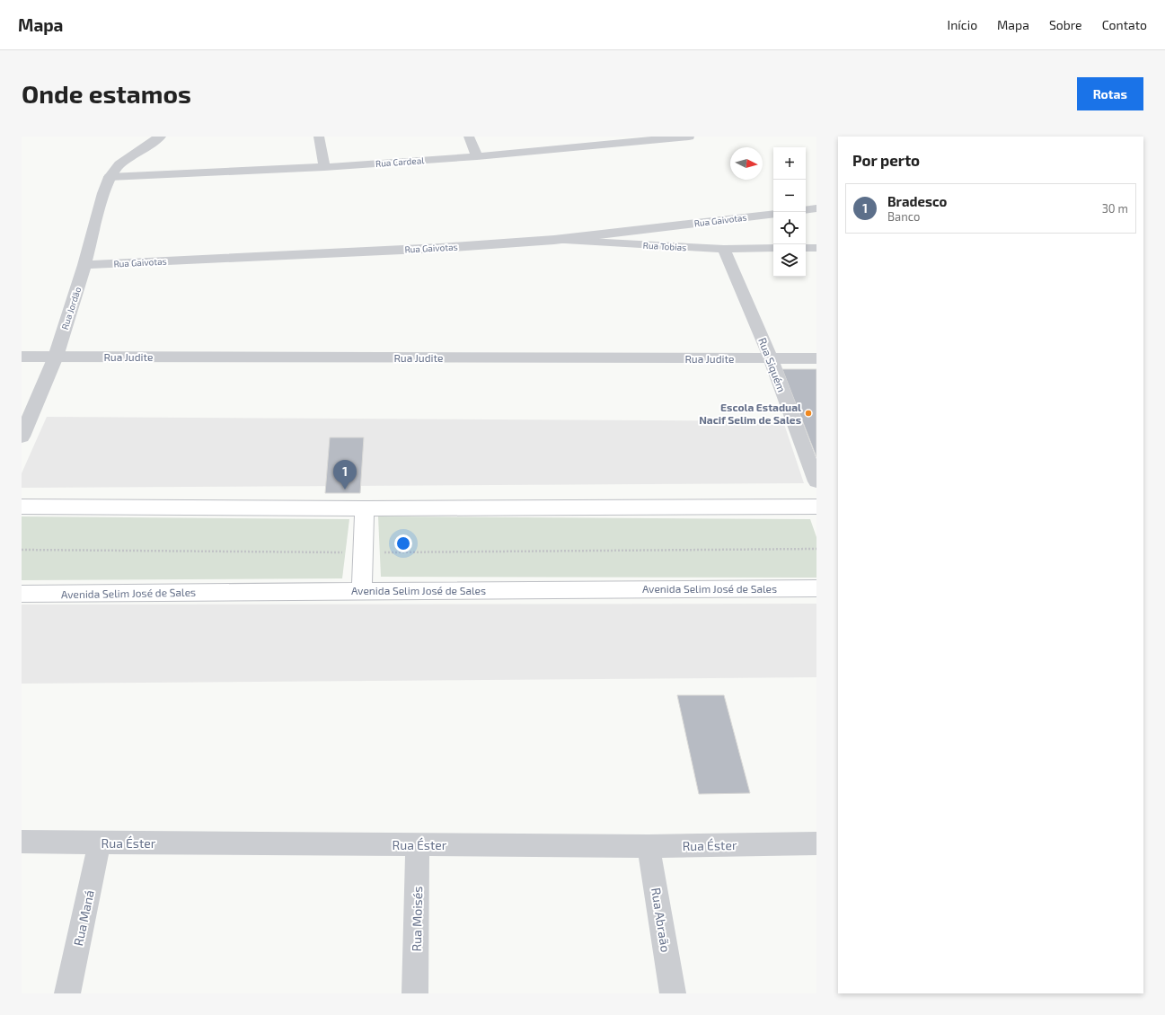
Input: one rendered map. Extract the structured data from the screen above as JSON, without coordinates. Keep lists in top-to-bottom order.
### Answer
{
  "streets": {
    "main road": ["Avenida Selim José de Sales"],
    "street": [
      "Rua Cardeal",
      "Rua Gaivotas",
      "Rua Tobias",
      "Rua Jordão",
      "Rua Judite",
      "Rua Siquém",
      "Rua Éster",
      "Rua Maná",
      "Rua Moisés",
      "Rua Abraão"
    ]
  },
  "crossings": [
    ["Rua Cardeal", "Rua Jordão"],
    ["Rua Gaivotas", "Rua Tobias"],
    ["Rua Gaivotas", "Rua Jordão"],
    ["Rua Tobias", "Rua Siquém"],
    ["Rua Jordão", "Rua Judite"],
    ["Rua Judite", "Rua Siquém"],
    ["Rua Éster", "Rua Maná"],
    ["Rua Éster", "Rua Moisés"],
    ["Rua Éster", "Rua Abraão"]
  ],
  "places": ["Escola Estadual Nacif Selim de Sales"],
  "north": "right",
  "page": {
    "header": "Mapa",
    "nav": [
      "Início",
      "Mapa",
      "Sobre",
      "Contato"
    ],
    "buttons": "Rotas",
    "title": "Onde estamos",
    "heading": "Por perto",
    "map_buttons": ["+", "−"],
    "list": [
      {
        "mark": "1",
        "name": "Bradesco",
        "note": "Banco",
        "value": "30 m"
      }
    ],
    "pins": "1"
  }
}
